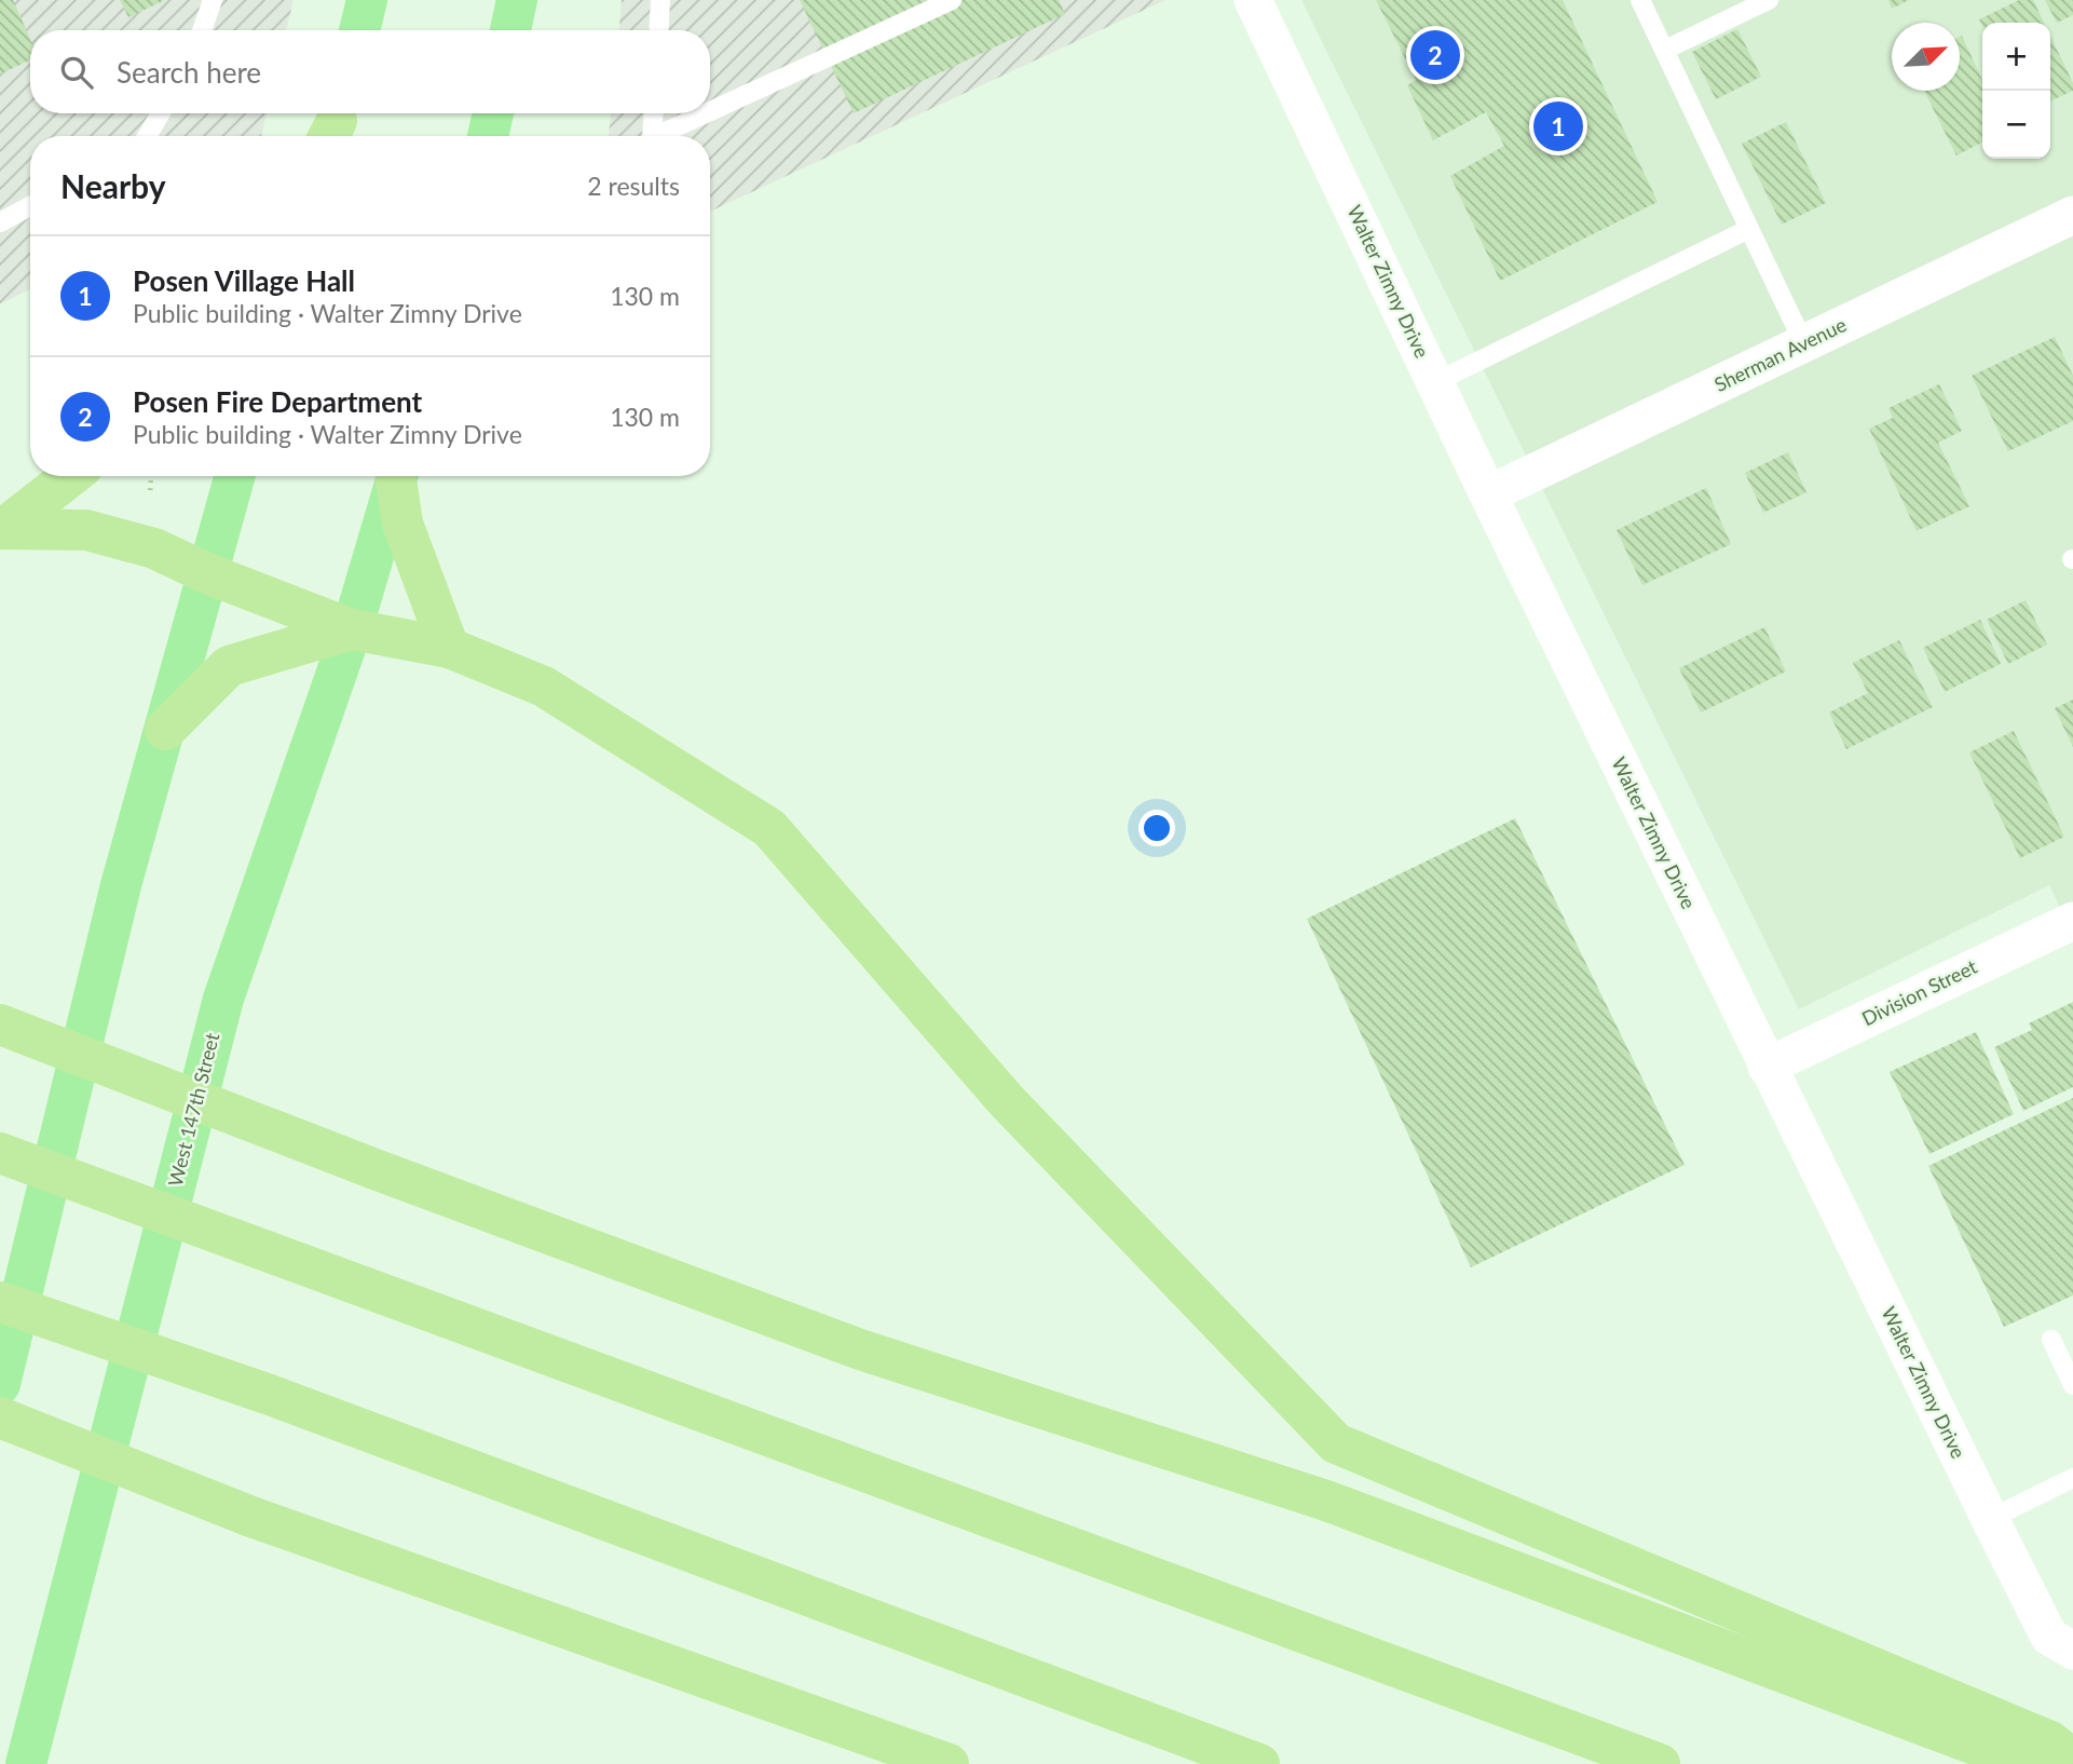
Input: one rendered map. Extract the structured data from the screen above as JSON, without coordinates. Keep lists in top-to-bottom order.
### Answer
{
  "streets": {
    "main road": ["West 147th Street"],
    "street": ["Walter Zimny Drive", "Sherman Avenue", "Division Street"]
  },
  "crossings": [
    ["Walter Zimny Drive", "Sherman Avenue"],
    ["Walter Zimny Drive", "Division Street"]
  ],
  "north": "top right",
  "page": {
    "map_buttons": ["+", "−"],
    "pins": ["2", "1"],
    "search": "Search here",
    "heading": ["Nearby", "2 results"],
    "list": [
      {
        "mark": "1",
        "name": "Posen Village Hall",
        "note": "Public building · Walter Zimny Drive",
        "value": "130 m"
      },
      {
        "mark": "2",
        "name": "Posen Fire Department",
        "note": "Public building · Walter Zimny Drive",
        "value": "130 m"
      }
    ]
  }
}
